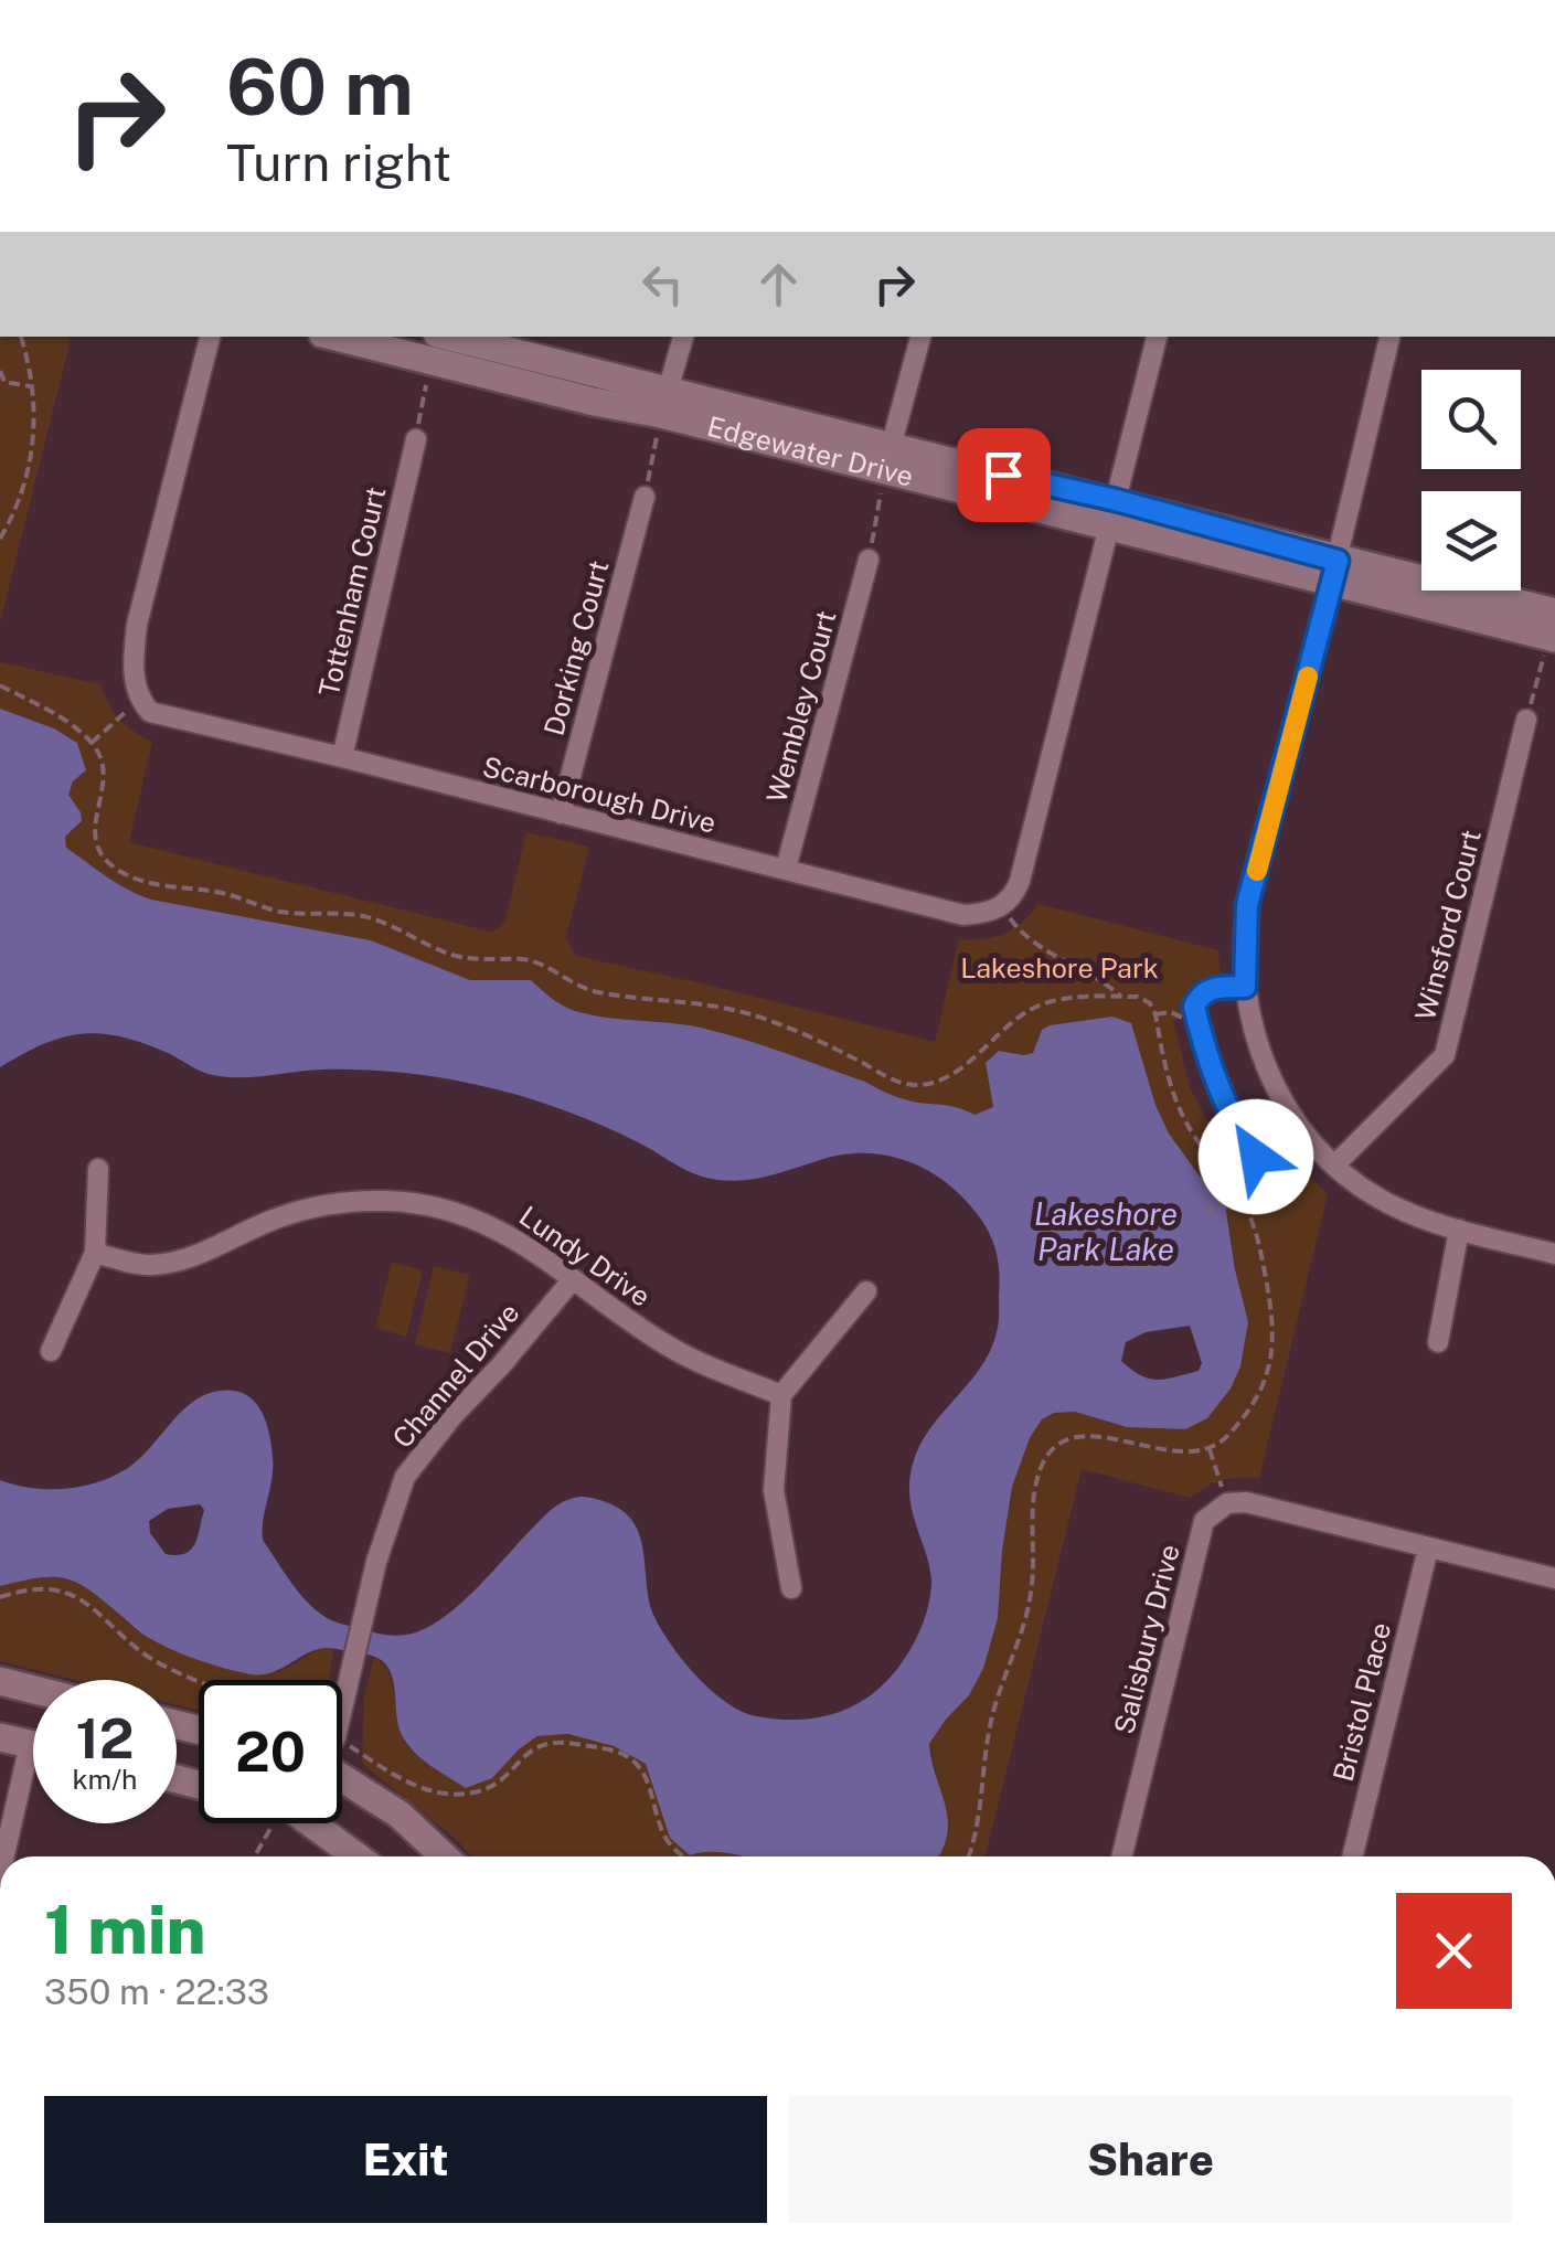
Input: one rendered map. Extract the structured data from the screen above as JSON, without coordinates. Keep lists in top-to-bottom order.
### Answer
{
  "streets": {
    "street": [
      "Edgewater Drive",
      "Tottenham Court",
      "Dorking Court",
      "Wembley Court",
      "Scarborough Drive",
      "Winsford Court",
      "Lundy Drive",
      "Channel Drive",
      "Salisbury Drive",
      "Bristol Place"
    ]
  },
  "crossings": [
    ["Tottenham Court", "Scarborough Drive"],
    ["Dorking Court", "Scarborough Drive"],
    ["Wembley Court", "Scarborough Drive"],
    ["Lundy Drive", "Channel Drive"]
  ],
  "water": ["Lakeshore Park Lake"],
  "parks": ["Lakeshore Park"],
  "page": {
    "turn": ["60 m", "Turn right"],
    "speed": "12 km/h",
    "limit": "20",
    "heading": ["1 min", "350 m · 22:33"],
    "buttons": ["Exit", "Share"]
  }
}
